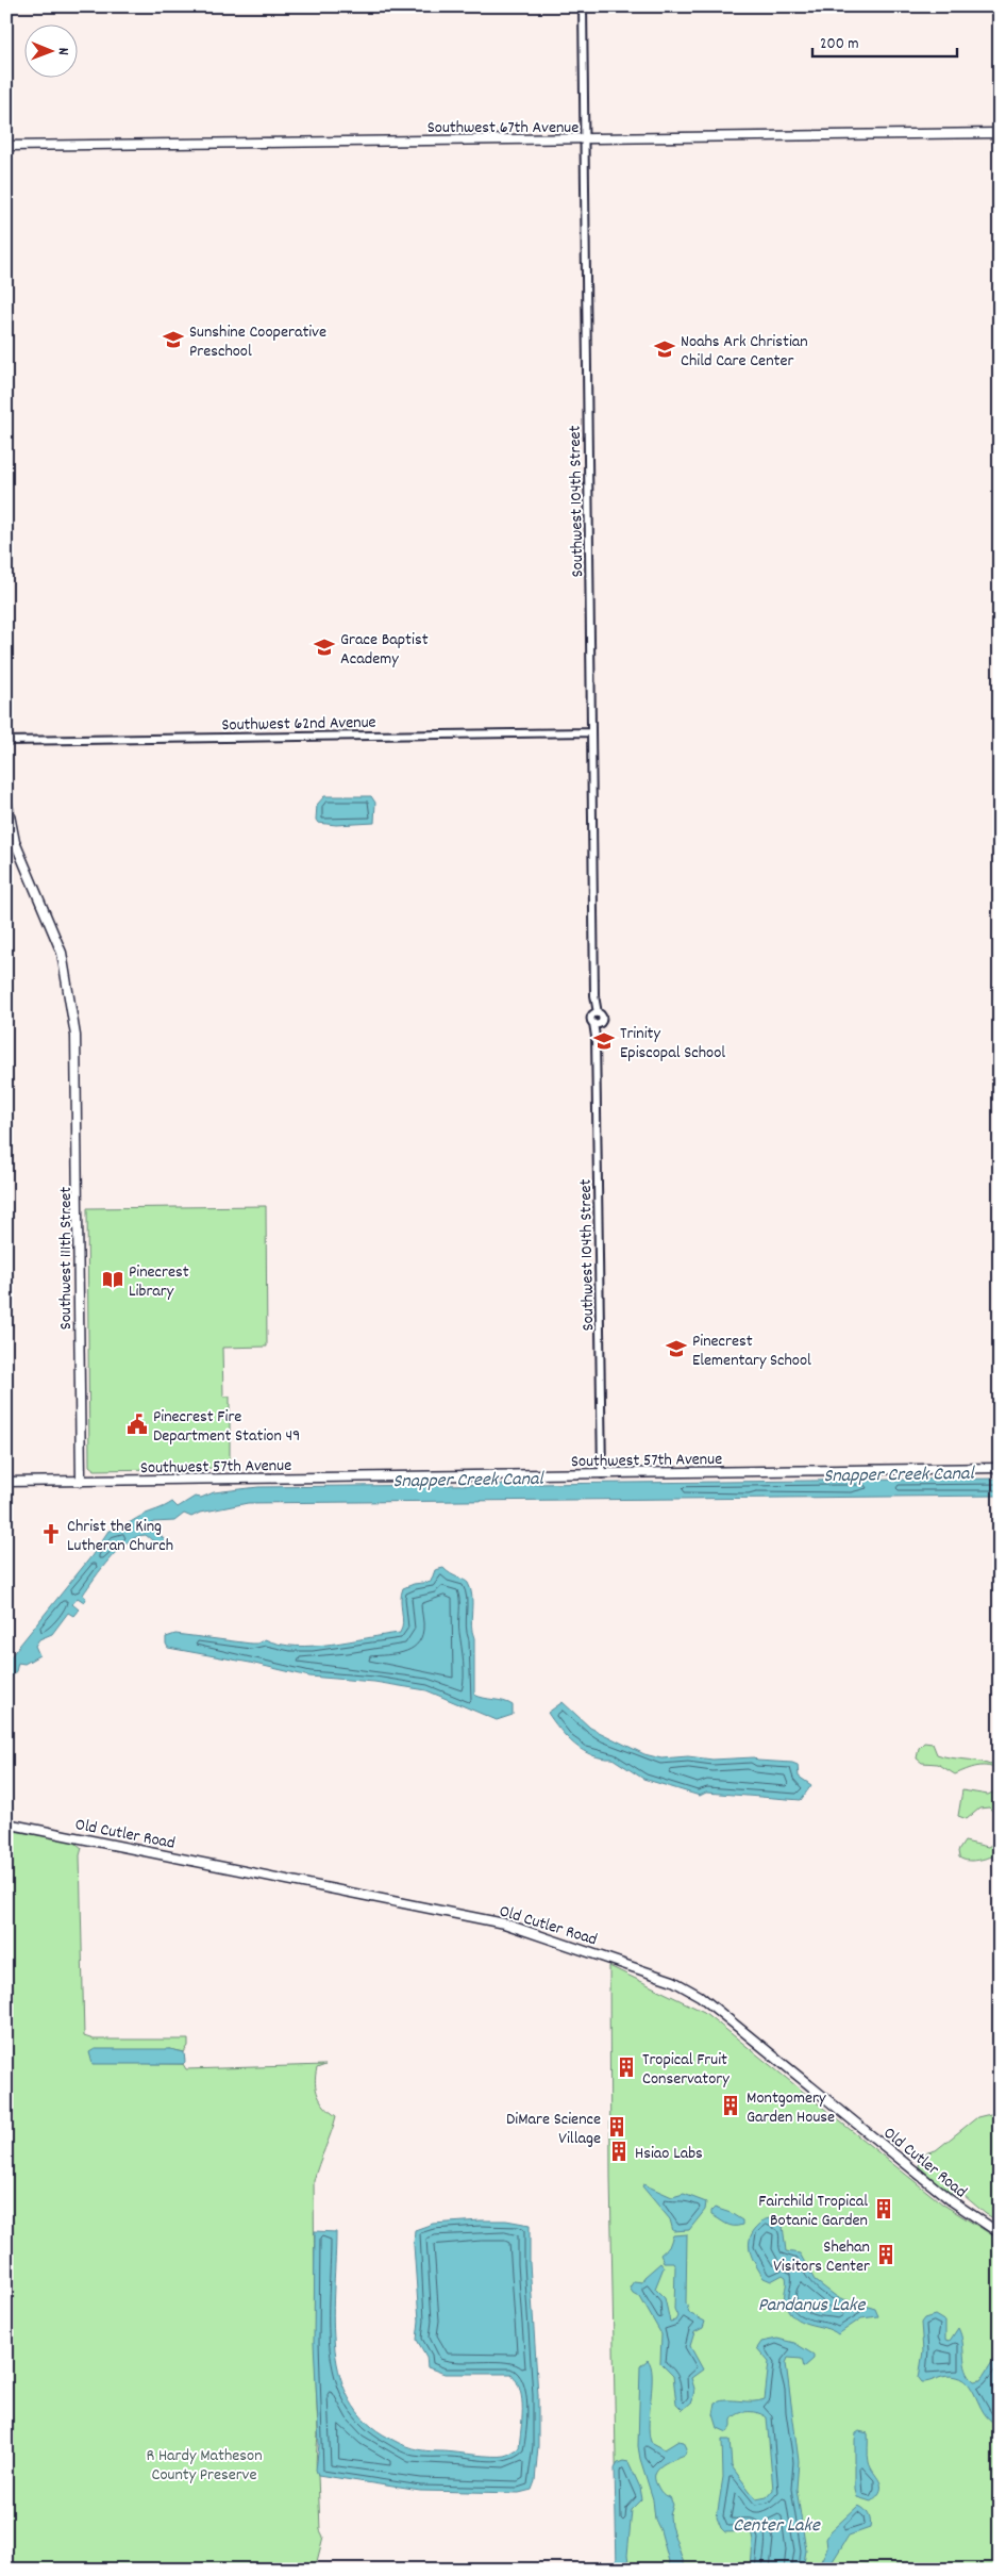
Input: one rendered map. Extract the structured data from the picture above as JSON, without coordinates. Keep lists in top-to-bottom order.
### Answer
{
  "streets": {
    "main road": [
      "Southwest 67th Avenue",
      "Southwest 111th Street",
      "Southwest 57th Avenue",
      "Old Cutler Road"
    ],
    "street": ["Southwest 104th Street", "Southwest 62nd Avenue"]
  },
  "crossings": [
    ["Southwest 67th Avenue", "Southwest 104th Street"],
    ["Southwest 104th Street", "Southwest 62nd Avenue"],
    ["Southwest 104th Street", "Southwest 57th Avenue"],
    ["Southwest 111th Street", "Southwest 57th Avenue"]
  ],
  "water": ["Snapper Creek Canal", "Pandanus Lake", "Center Lake"],
  "parks": ["R Hardy Matheson County Preserve"],
  "places": {
    "school or university": [
      "Sunshine Cooperative Preschool",
      "Noahs Ark Christian Child Care Center",
      "Grace Baptist Academy",
      "Trinity Episcopal School",
      "Pinecrest Elementary School"
    ],
    "library": ["Pinecrest Library"],
    "public building": ["Pinecrest Fire Department Station 49"],
    "church": ["Christ the King Lutheran Church"],
    "building": [
      "Tropical Fruit Conservatory",
      "Montgomery Garden House",
      "DiMare Science Village",
      "Hsiao Labs",
      "Fairchild Tropical Botanic Garden",
      "Shehan Visitors Center"
    ]
  },
  "scale_bar": "200 m",
  "north": "right"
}
